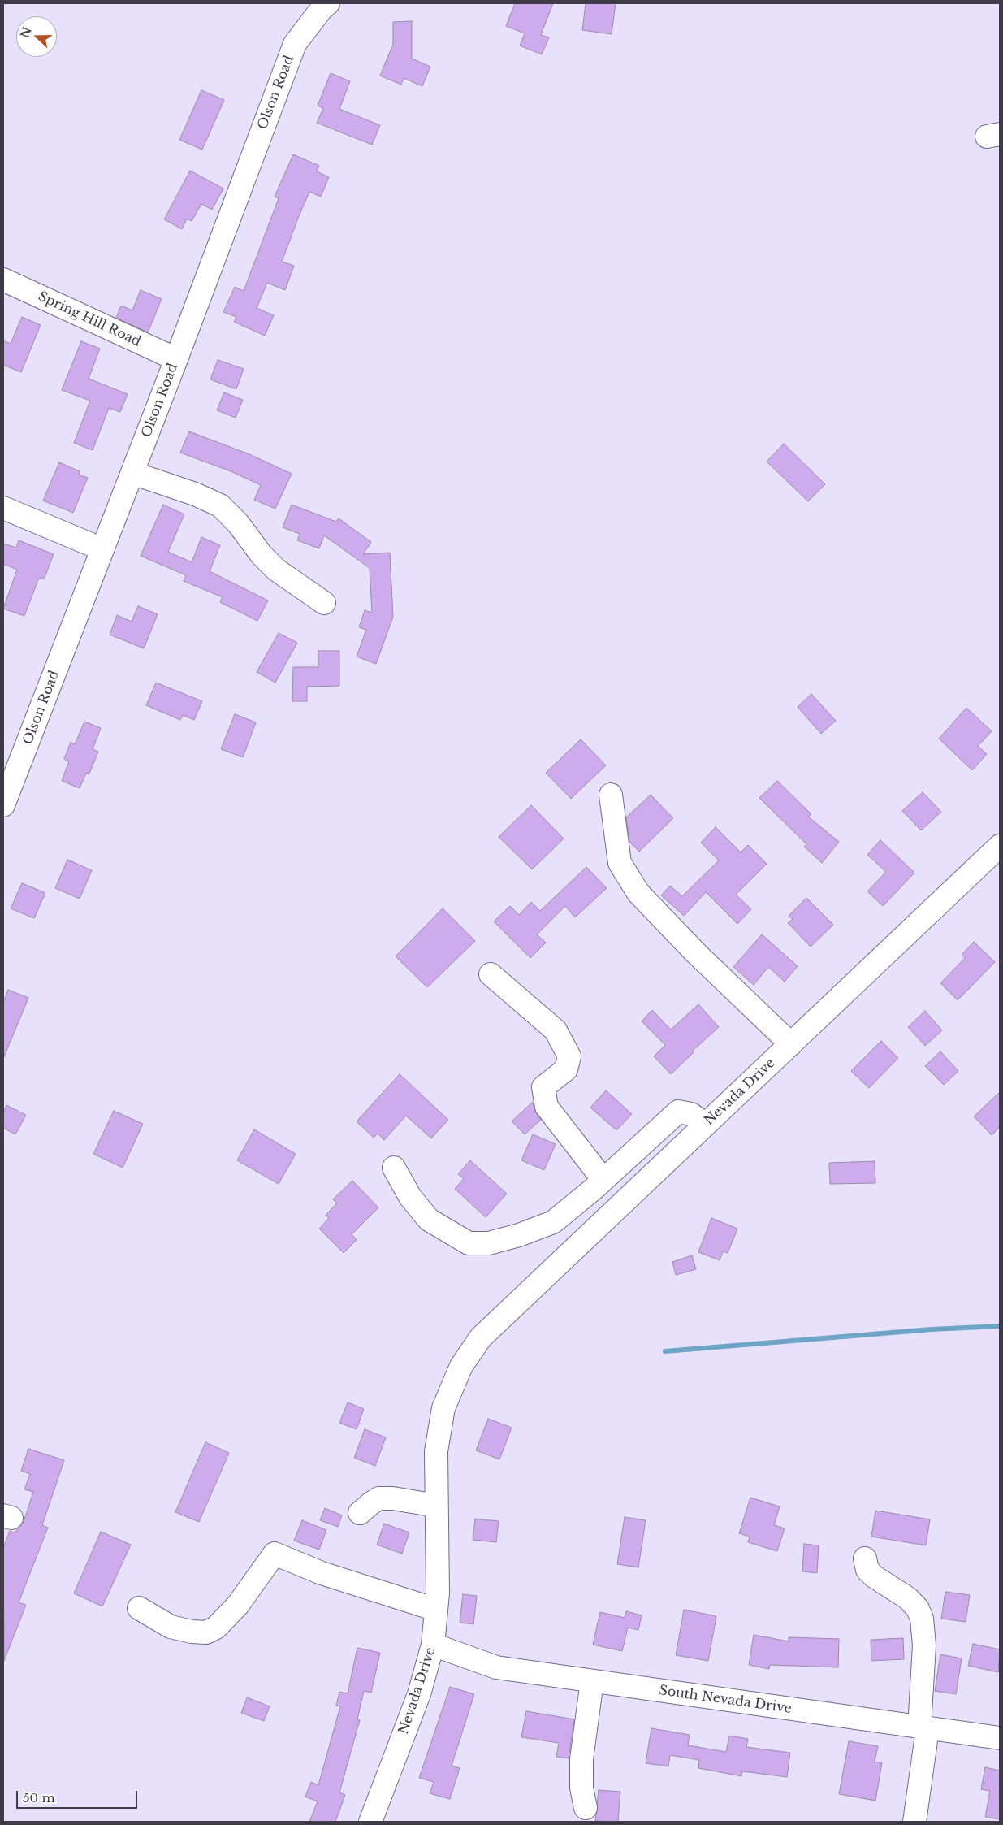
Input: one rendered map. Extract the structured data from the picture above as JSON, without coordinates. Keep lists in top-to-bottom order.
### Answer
{
  "streets": {
    "street": [
      "Olson Road",
      "Spring Hill Road",
      "Nevada Drive",
      "South Nevada Drive"
    ]
  },
  "crossings": [
    ["Olson Road", "Spring Hill Road"],
    ["Nevada Drive", "South Nevada Drive"]
  ],
  "scale_bar": "50 m",
  "north": "left"
}
